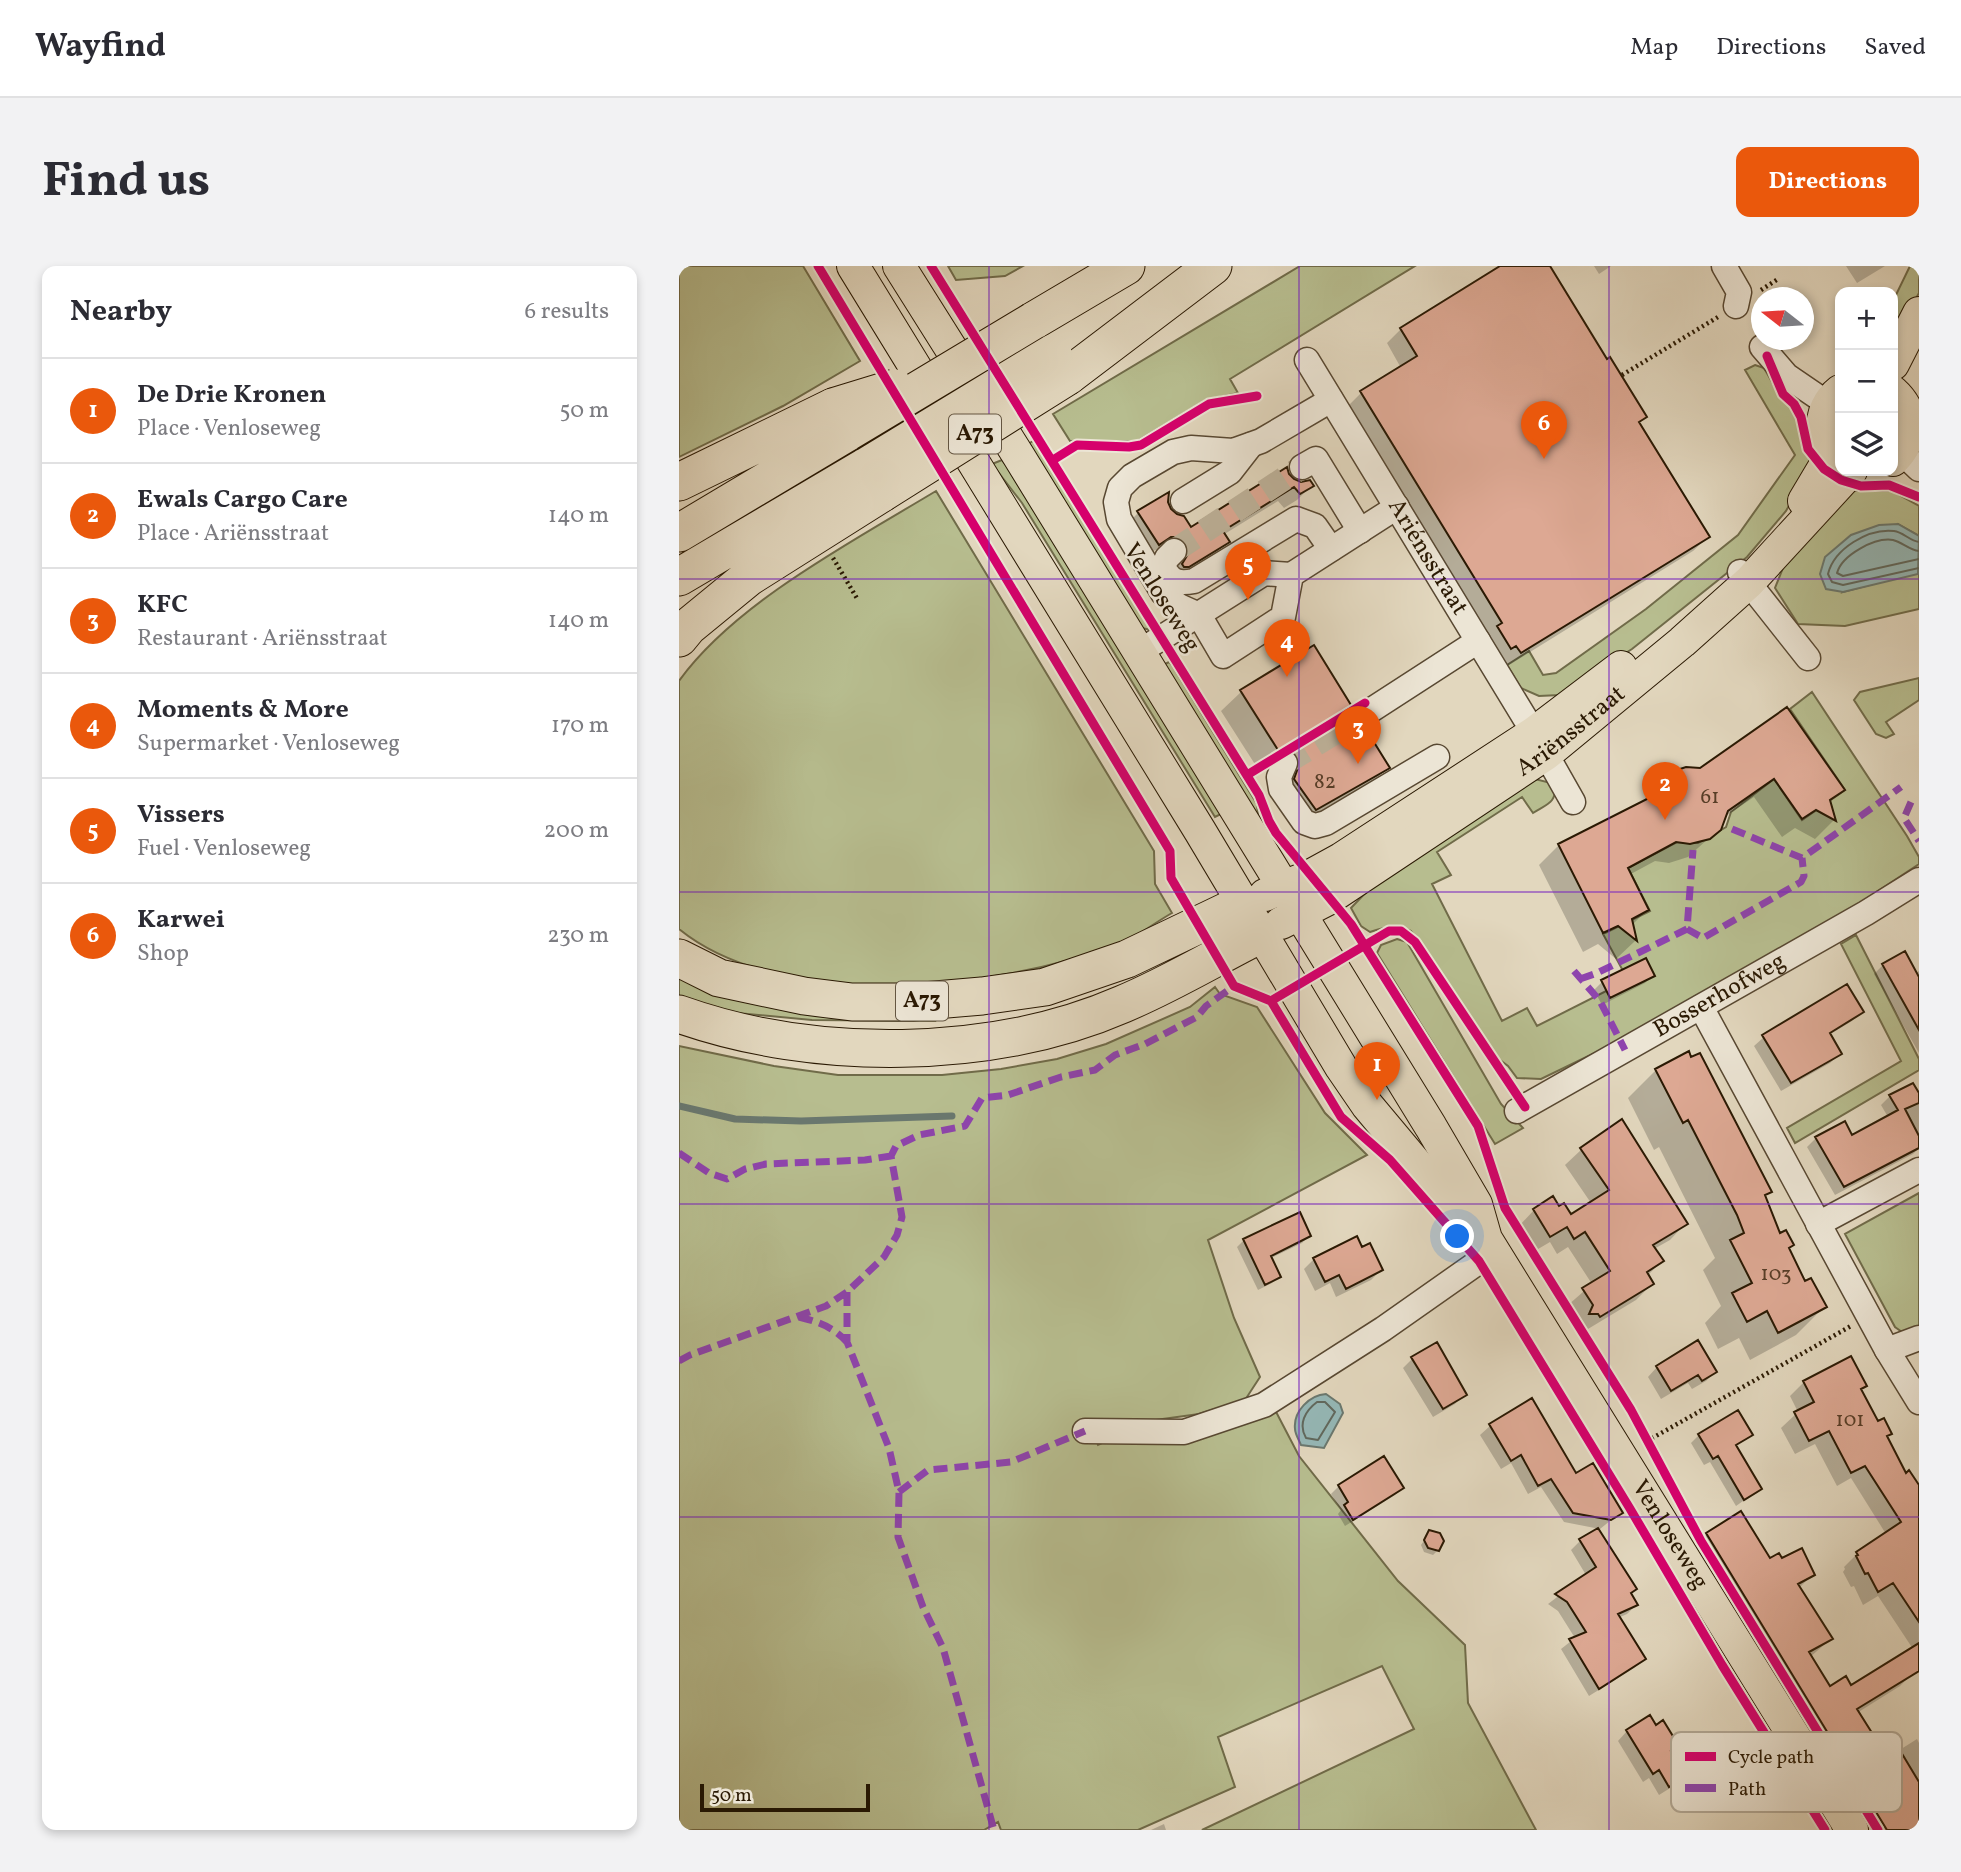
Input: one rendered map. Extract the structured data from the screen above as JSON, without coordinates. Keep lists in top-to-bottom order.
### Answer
{
  "streets": {
    "highway": ["A73"],
    "main road": ["Venloseweg", "Ariënsstraat"],
    "street": ["Ariénsstraat", "Bosserhofweg"]
  },
  "crossings": [
    ["A73", "Venloseweg"],
    ["A73", "Ariënsstraat"],
    ["Ariénsstraat", "Ariënsstraat"],
    ["Venloseweg", "Ariënsstraat"]
  ],
  "house_numbers": [
    "82",
    "61",
    "103",
    "101"
  ],
  "legend": ["Cycle path", "Path"],
  "scale_bar": "50 m",
  "north": "left",
  "page": {
    "header": "Wayfind",
    "nav": ["Map", "Directions", "Saved"],
    "buttons": "Directions",
    "title": "Find us",
    "heading": ["Nearby", "6 results"],
    "map_buttons": ["+", "−"],
    "list": [
      {
        "mark": "1",
        "name": "De Drie Kronen",
        "note": "Place · Venloseweg",
        "value": "50 m"
      },
      {
        "mark": "2",
        "name": "Ewals Cargo Care",
        "note": "Place · Ariënsstraat",
        "value": "140 m"
      },
      {
        "mark": "3",
        "name": "KFC",
        "note": "Restaurant · Ariënsstraat",
        "value": "140 m"
      },
      {
        "mark": "4",
        "name": "Moments & More",
        "note": "Supermarket · Venloseweg",
        "value": "170 m"
      },
      {
        "mark": "5",
        "name": "Vissers",
        "note": "Fuel · Venloseweg",
        "value": "200 m"
      },
      {
        "mark": "6",
        "name": "Karwei",
        "note": "Shop",
        "value": "230 m"
      }
    ],
    "pins": [
      "6",
      "5",
      "4",
      "3",
      "2",
      "1"
    ],
    "scale": "50 m"
  }
}
